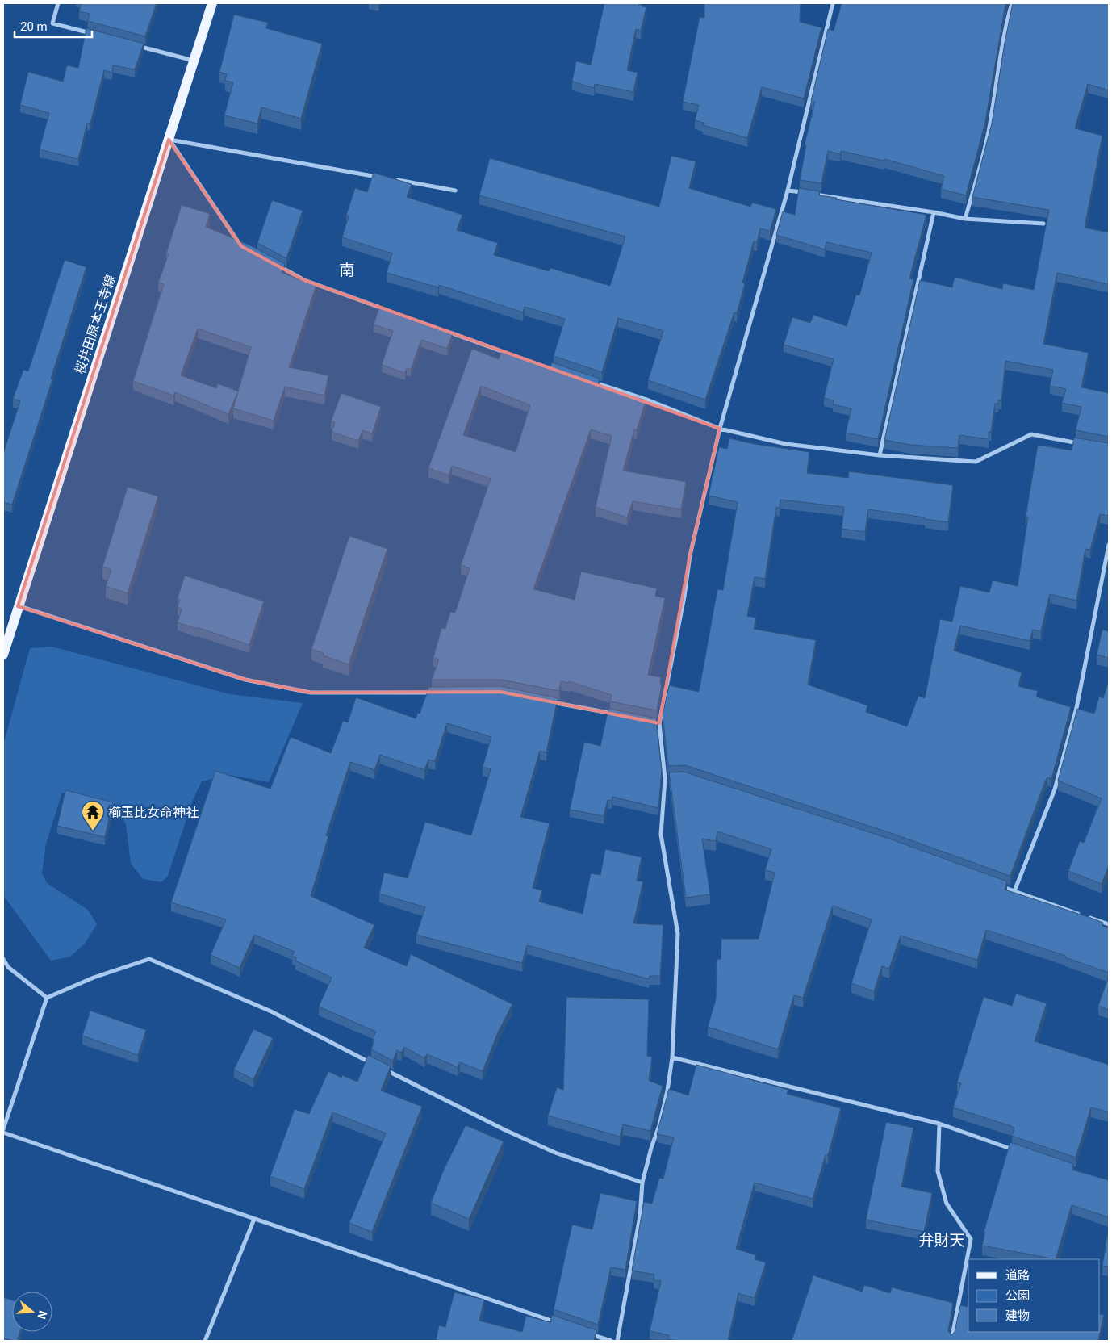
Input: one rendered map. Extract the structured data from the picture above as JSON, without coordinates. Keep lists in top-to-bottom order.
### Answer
{
  "streets": {
    "main road": ["桜井田原本王寺線"]
  },
  "districts": ["南", "弁財天"],
  "places": {
    "temple": ["櫛玉比女命神社"]
  },
  "legend": ["道路", "公園", "建物"],
  "scale_bar": "20 m",
  "north": "right"
}
